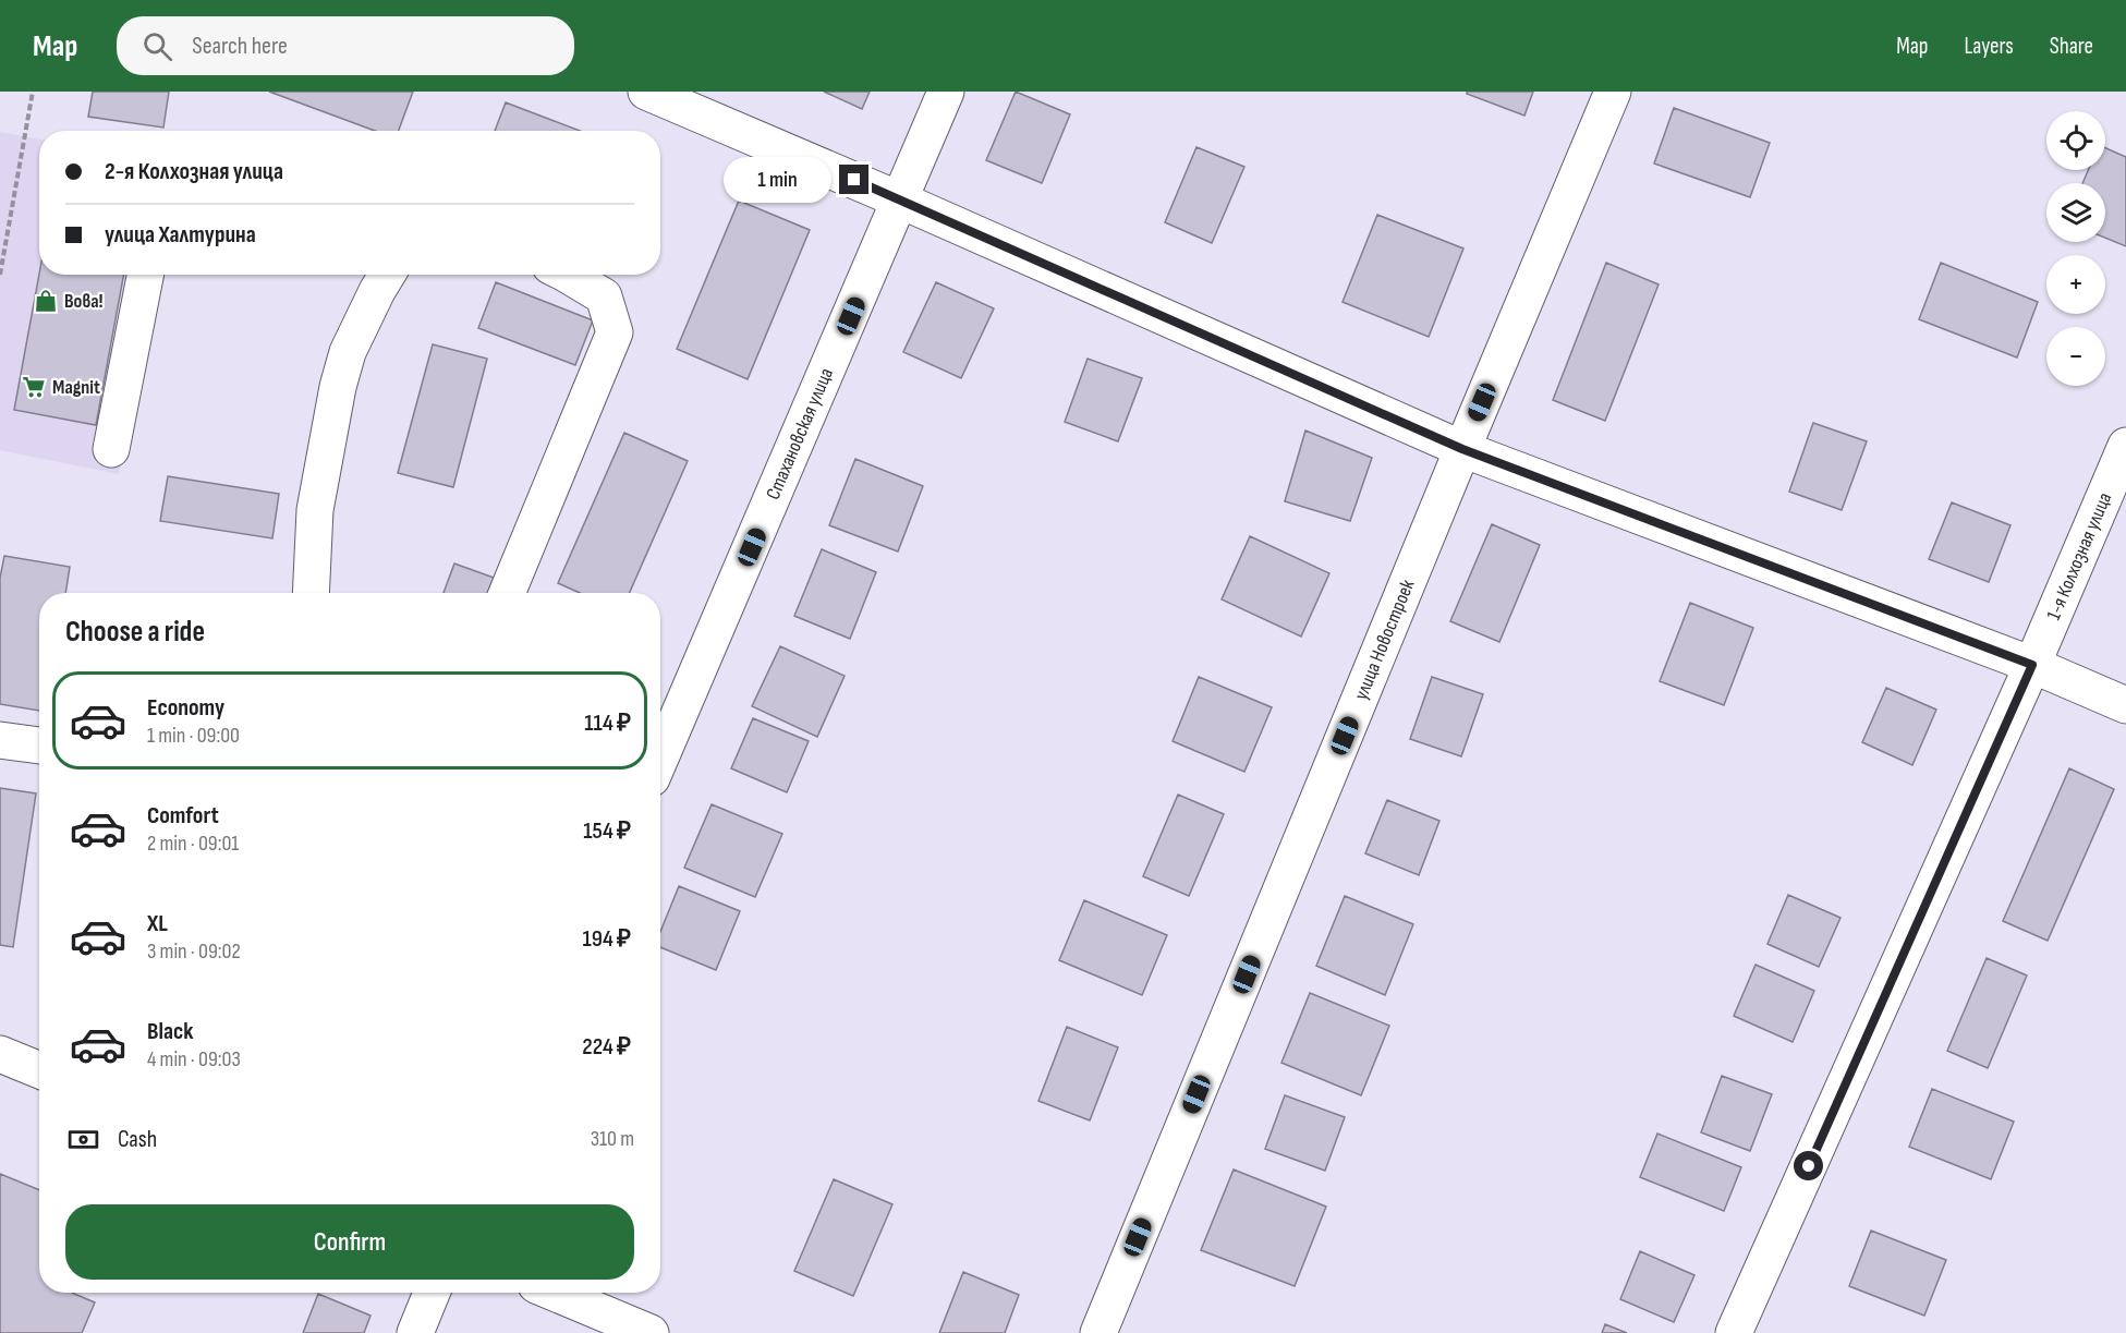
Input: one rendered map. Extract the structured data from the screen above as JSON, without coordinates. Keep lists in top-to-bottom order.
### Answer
{
  "streets": {
    "street": ["Стахановская улица", "1-я Колхозная улица", "улица Новостроек"]
  },
  "places": {
    "shop": ["Вова!"],
    "supermarket": ["Magnit"]
  },
  "page": {
    "header": "Map",
    "search": "Search here",
    "nav": ["Map", "Layers", "Share"],
    "map_buttons": ["+", "−"],
    "banner": ["2-я Колхозная улица", "улица Халтурина"],
    "bubble": "1 min",
    "heading": "Choose a ride",
    "list": [
      {
        "name": "Economy",
        "note": "1 min · 09:00",
        "value": "114 ₽"
      },
      {
        "name": "Comfort",
        "note": "2 min · 09:01",
        "value": "154 ₽"
      },
      {
        "name": "XL",
        "note": "3 min · 09:02",
        "value": "194 ₽"
      },
      {
        "name": "Black",
        "note": "4 min · 09:03",
        "value": "224 ₽"
      }
    ],
    "pay": ["Cash", "310 m"],
    "buttons": "Confirm"
  }
}
